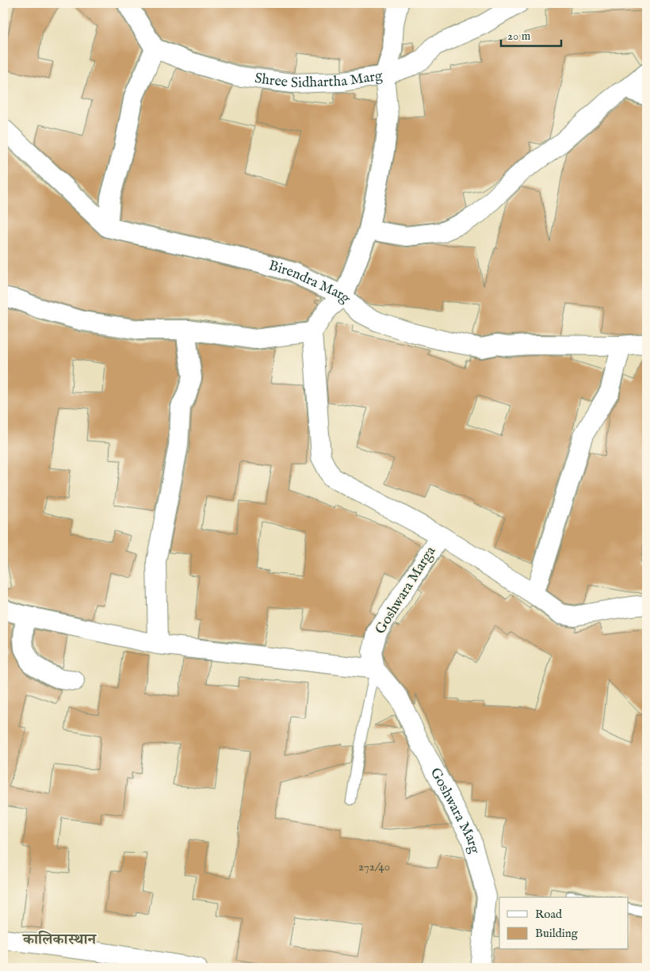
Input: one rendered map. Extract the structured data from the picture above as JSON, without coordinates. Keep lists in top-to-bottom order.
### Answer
{
  "streets": {
    "street": [
      "Shree Sidhartha Marg",
      "Birendra Marg",
      "Goshwara Marga",
      "Goshwara Marg"
    ]
  },
  "crossings": [
    ["Goshwara Marga", "Goshwara Marg"]
  ],
  "districts": ["कालिकास्थान"],
  "house_numbers": ["272/40"],
  "legend": ["Road", "Building"],
  "scale_bar": "20 m"
}
